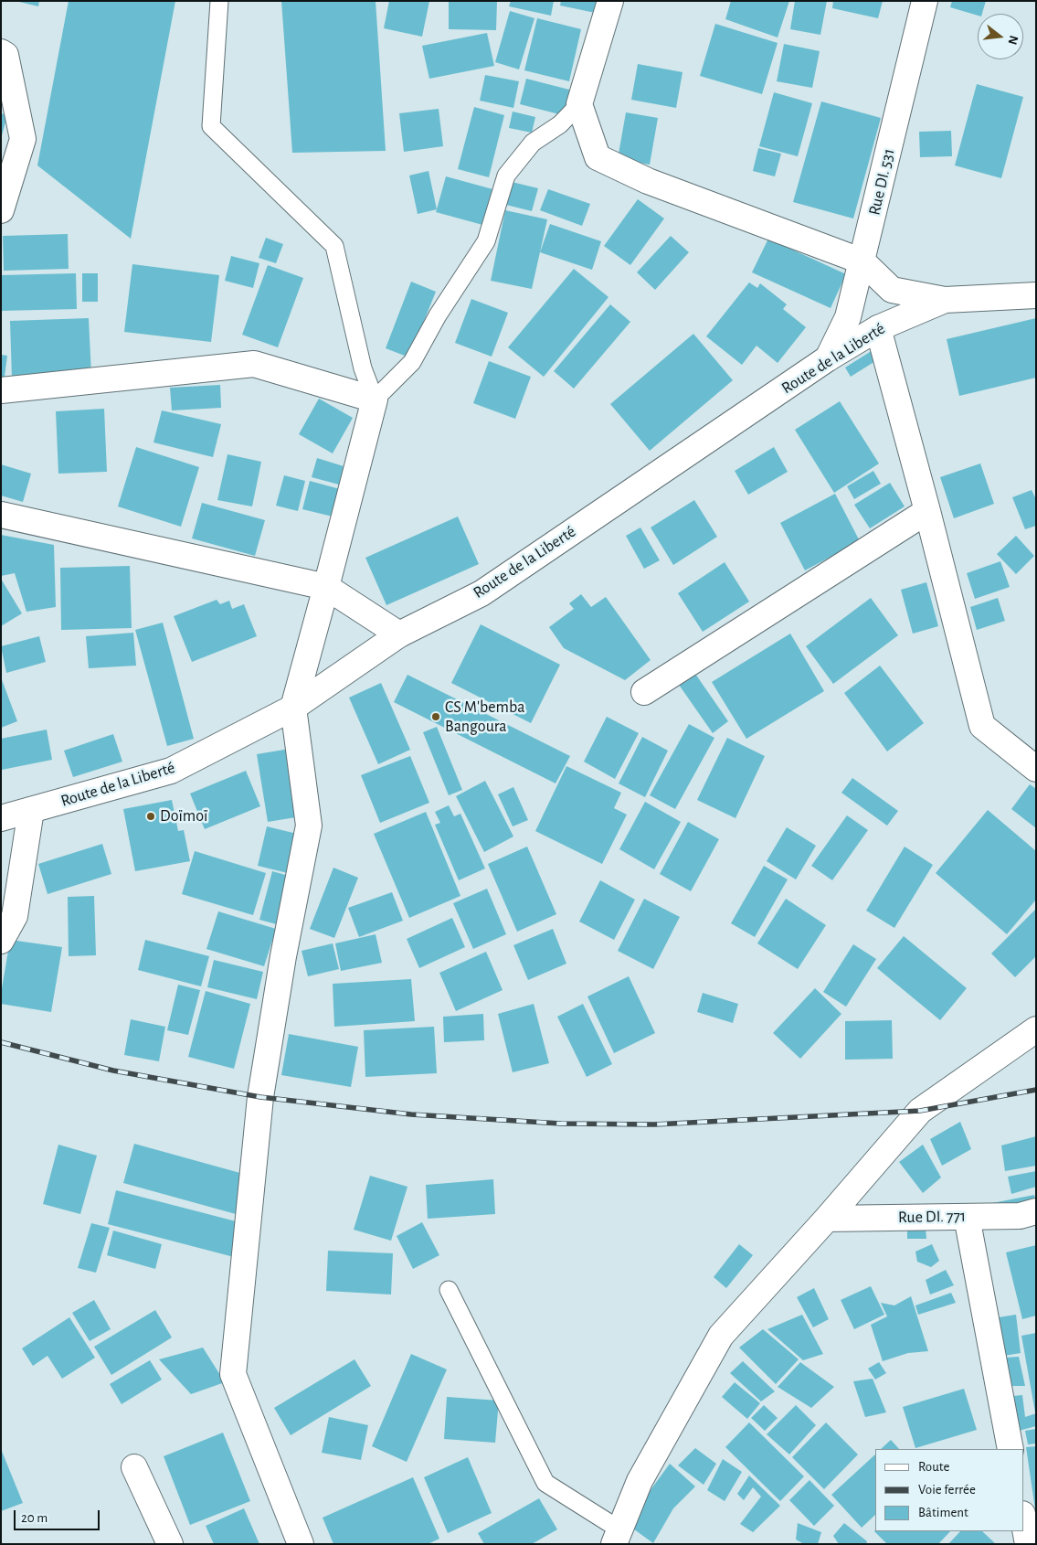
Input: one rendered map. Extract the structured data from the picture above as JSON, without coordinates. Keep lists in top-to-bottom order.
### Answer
{
  "streets": {
    "street": ["Rue DI. 531", "Route de la Liberté", "Rue DI. 771"]
  },
  "crossings": [
    ["Rue DI. 531", "Route de la Liberté"]
  ],
  "places": ["CS M'bemba Bangoura", "Doïmoï"],
  "legend": ["Route", "Voie ferrée", "Bâtiment"],
  "scale_bar": "20 m",
  "north": "right"
}
